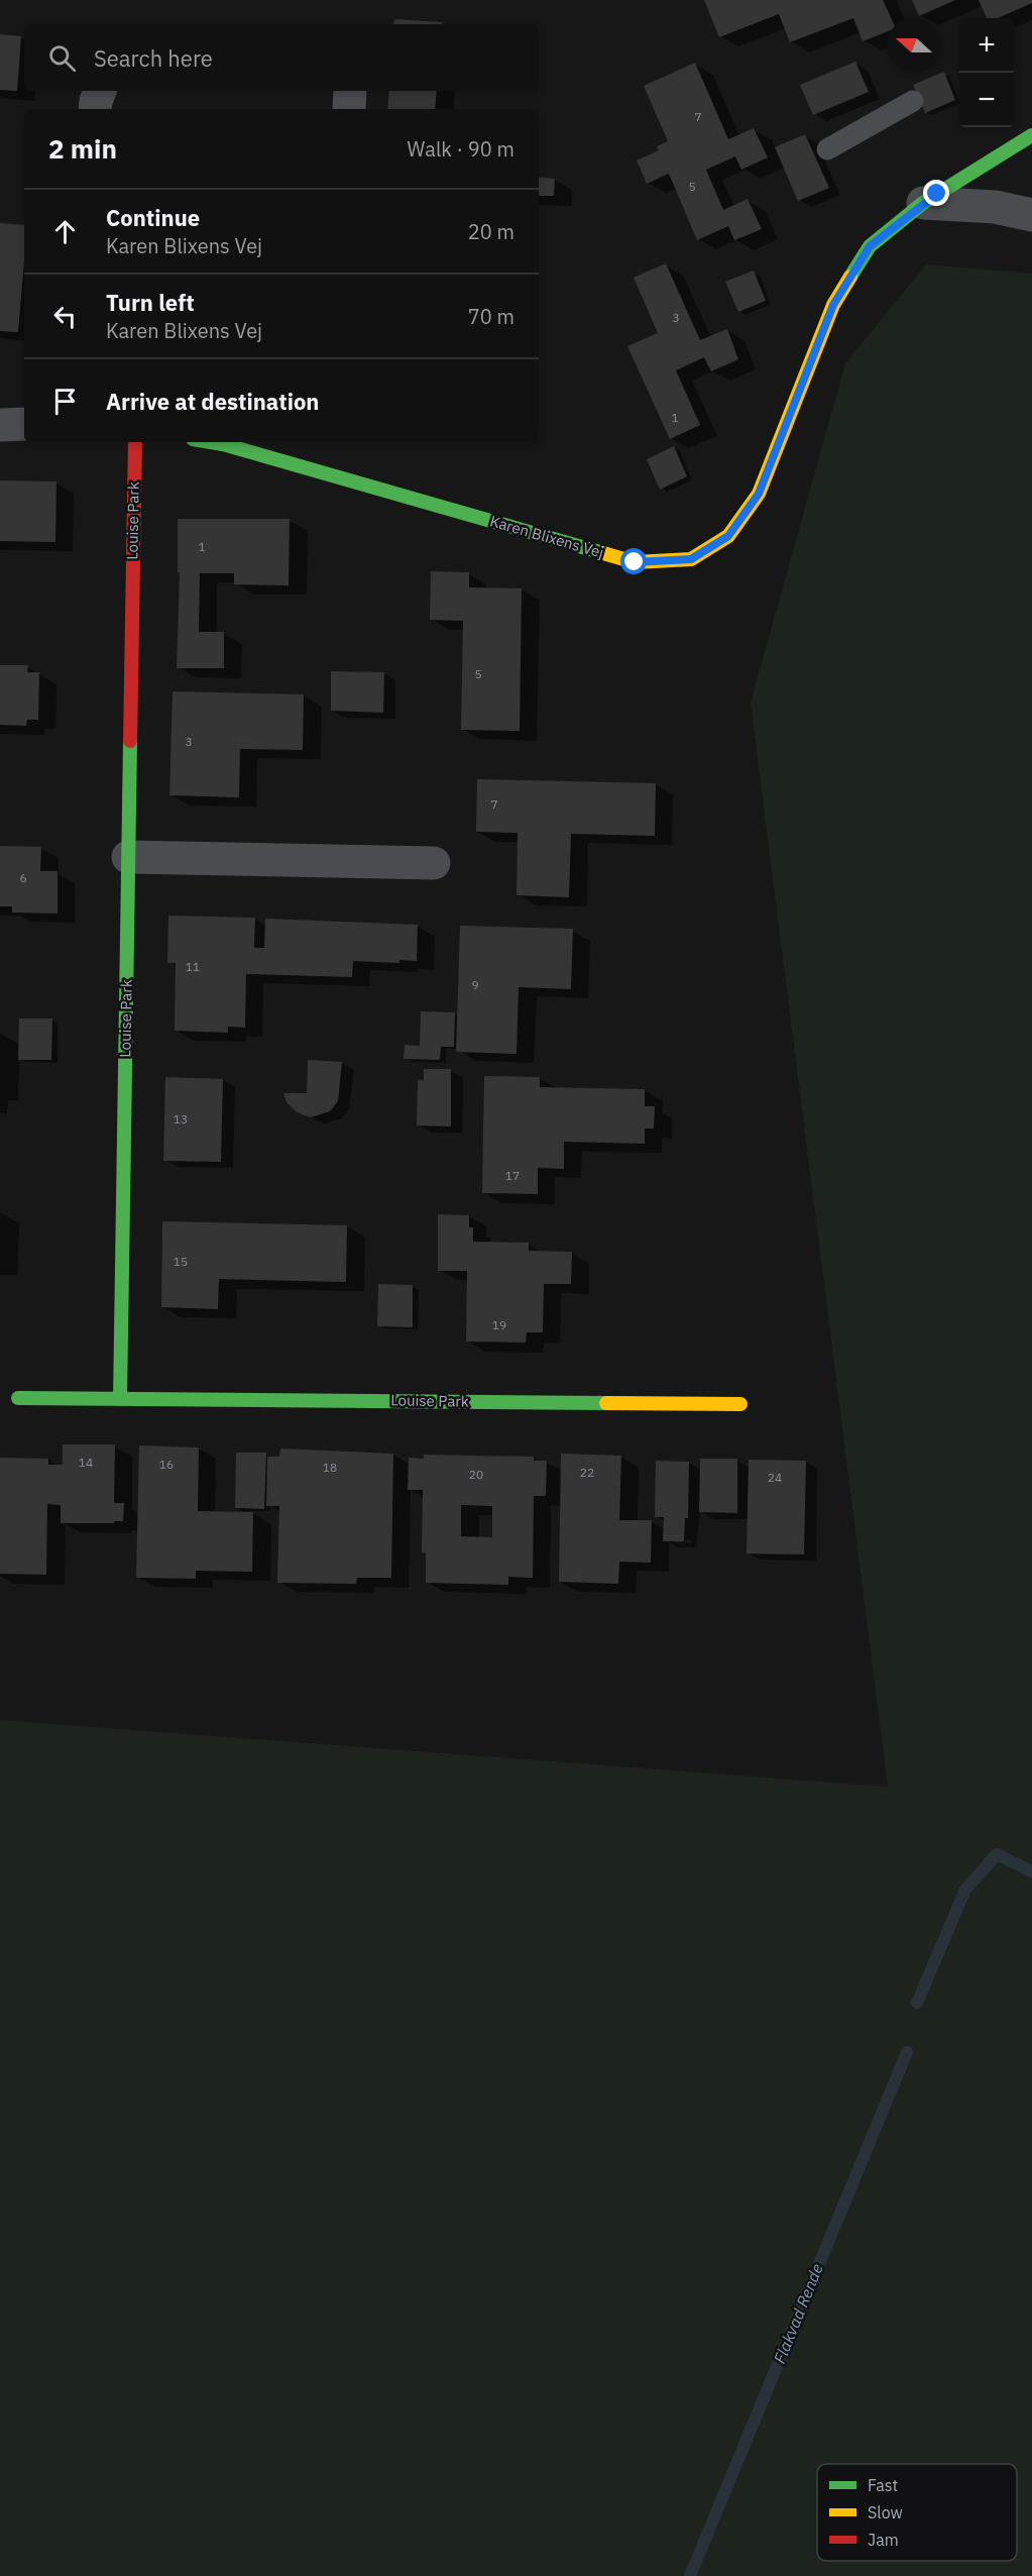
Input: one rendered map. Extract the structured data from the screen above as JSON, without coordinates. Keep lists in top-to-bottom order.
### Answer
{
  "streets": {
    "street": ["Louise Park", "Karen Blixens Vej"]
  },
  "water": ["Flakvad Rende"],
  "house_numbers": [
    "7",
    "5",
    "3",
    "1",
    "1",
    "5",
    "3",
    "7",
    "6",
    "11",
    "9",
    "13",
    "17",
    "15",
    "19",
    "14",
    "16",
    "18",
    "22",
    "20",
    "24"
  ],
  "legend": ["Fast", "Slow", "Jam"],
  "north": "left",
  "page": {
    "map_buttons": ["+", "−"],
    "search": "Search here",
    "heading": ["2 min", "Walk · 90 m"],
    "list": [
      ["Continue", "Karen Blixens Vej", "20 m"],
      ["Turn left", "Karen Blixens Vej", "70 m"],
      "Arrive at destination"
    ]
  }
}
